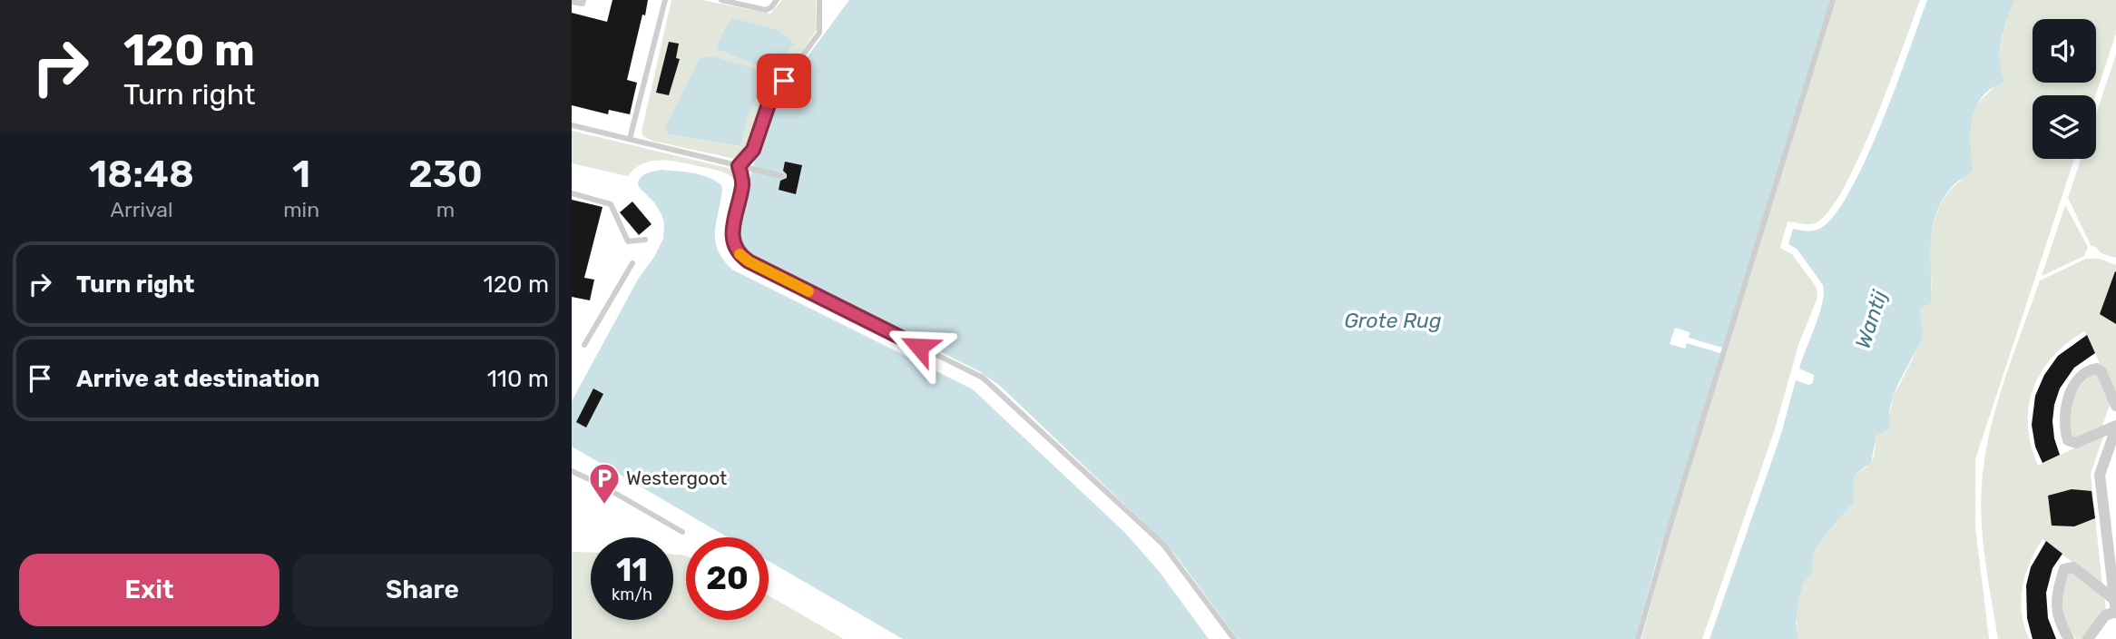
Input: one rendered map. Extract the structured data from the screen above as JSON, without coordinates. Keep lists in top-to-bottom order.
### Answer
{
  "water": ["Wantij", "Grote Rug"],
  "places": {
    "parking": ["Westergoot"]
  },
  "page": {
    "turn": ["120 m", "Turn right"],
    "eta": [
      "18:48",
      "Arrival",
      "1",
      "min",
      "230",
      "m"
    ],
    "list": [
      {
        "name": "Turn right",
        "value": "120 m"
      },
      {
        "name": "Arrive at destination",
        "value": "110 m"
      }
    ],
    "speed": "11 km/h",
    "limit": "20",
    "buttons": ["Exit", "Share"]
  }
}
